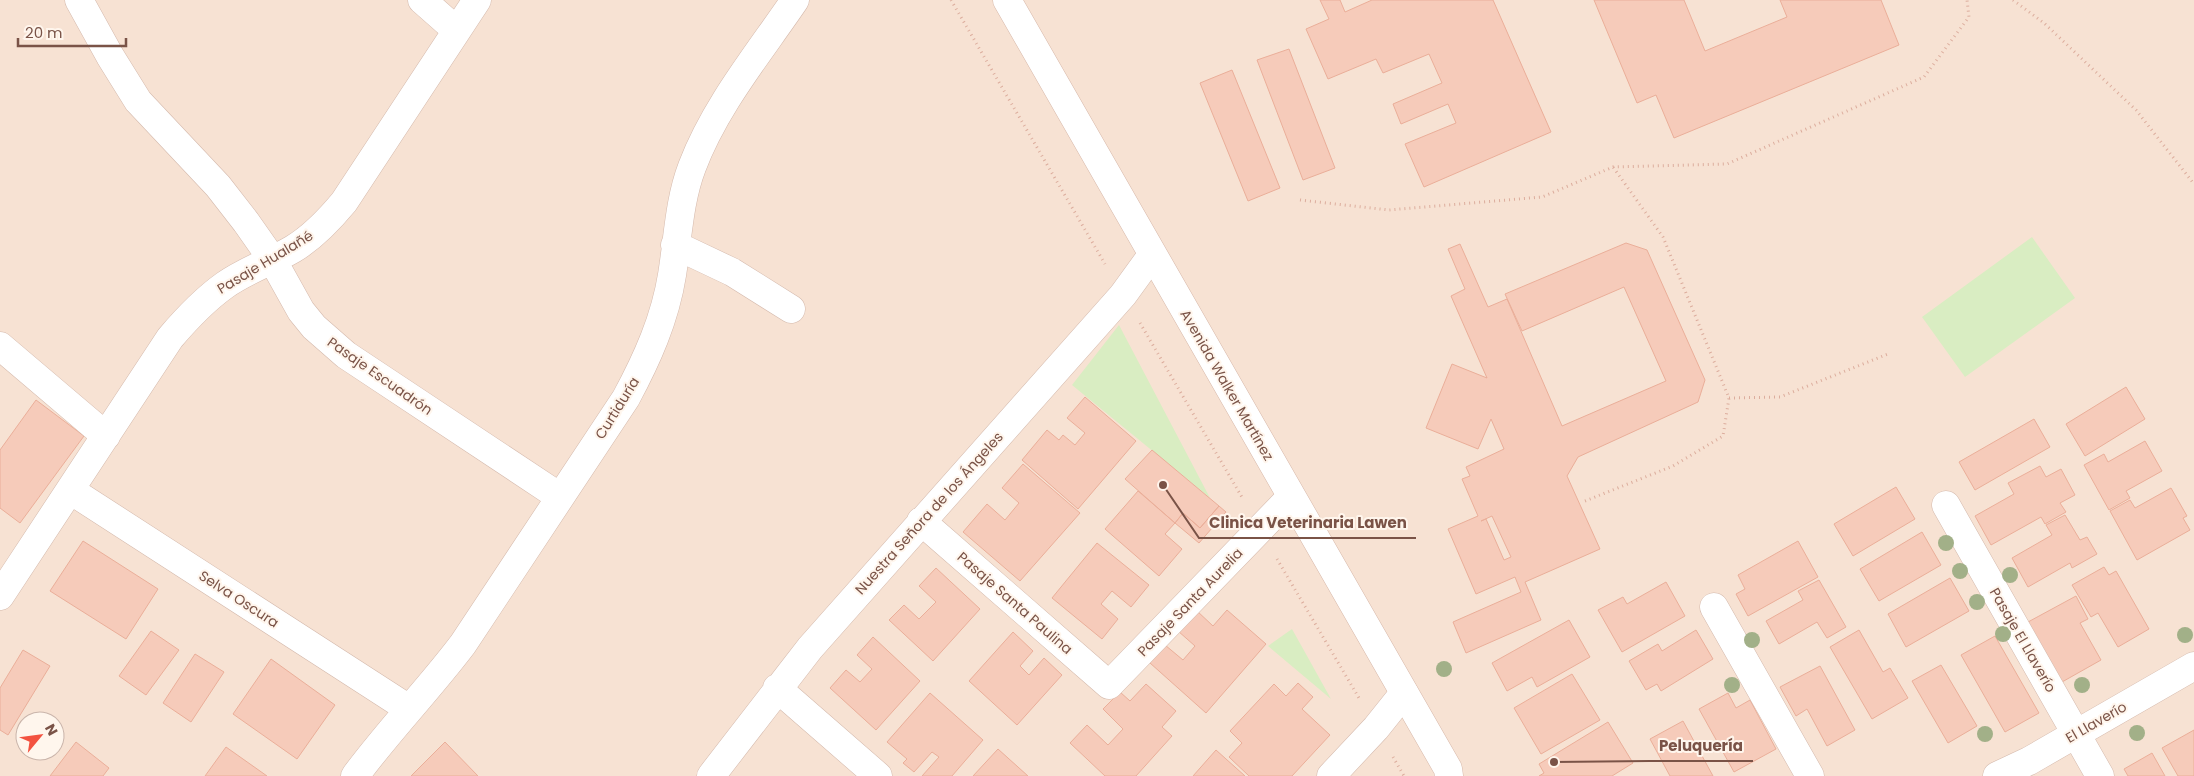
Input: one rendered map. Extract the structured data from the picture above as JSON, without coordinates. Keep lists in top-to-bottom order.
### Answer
{
  "streets": {
    "street": [
      "Pasaje Hualañé",
      "Pasaje Escuadrón",
      "Avenida Walker Martínez",
      "Curtiduría",
      "Nuestra Señora de los Ángeles",
      "Selva Oscura",
      "Pasaje Santa Aurelia",
      "Pasaje Santa Paulina",
      "Pasaje El Llaverío",
      "El Llaverío"
    ]
  },
  "crossings": [
    ["Pasaje Hualañé", "Pasaje Escuadrón"],
    ["Pasaje Hualañé", "Selva Oscura"],
    ["Pasaje Escuadrón", "Curtiduría"],
    ["Avenida Walker Martínez", "Nuestra Señora de los Ángeles"],
    ["Avenida Walker Martínez", "Pasaje Santa Aurelia"],
    ["Curtiduría", "Selva Oscura"],
    ["Nuestra Señora de los Ángeles", "Pasaje Santa Paulina"],
    ["Pasaje Santa Aurelia", "Pasaje Santa Paulina"],
    ["Pasaje El Llaverío", "El Llaverío"]
  ],
  "places": ["Clinica Veterinaria Lawen", "Peluquería"],
  "scale_bar": "20 m",
  "north": "top right"
}
